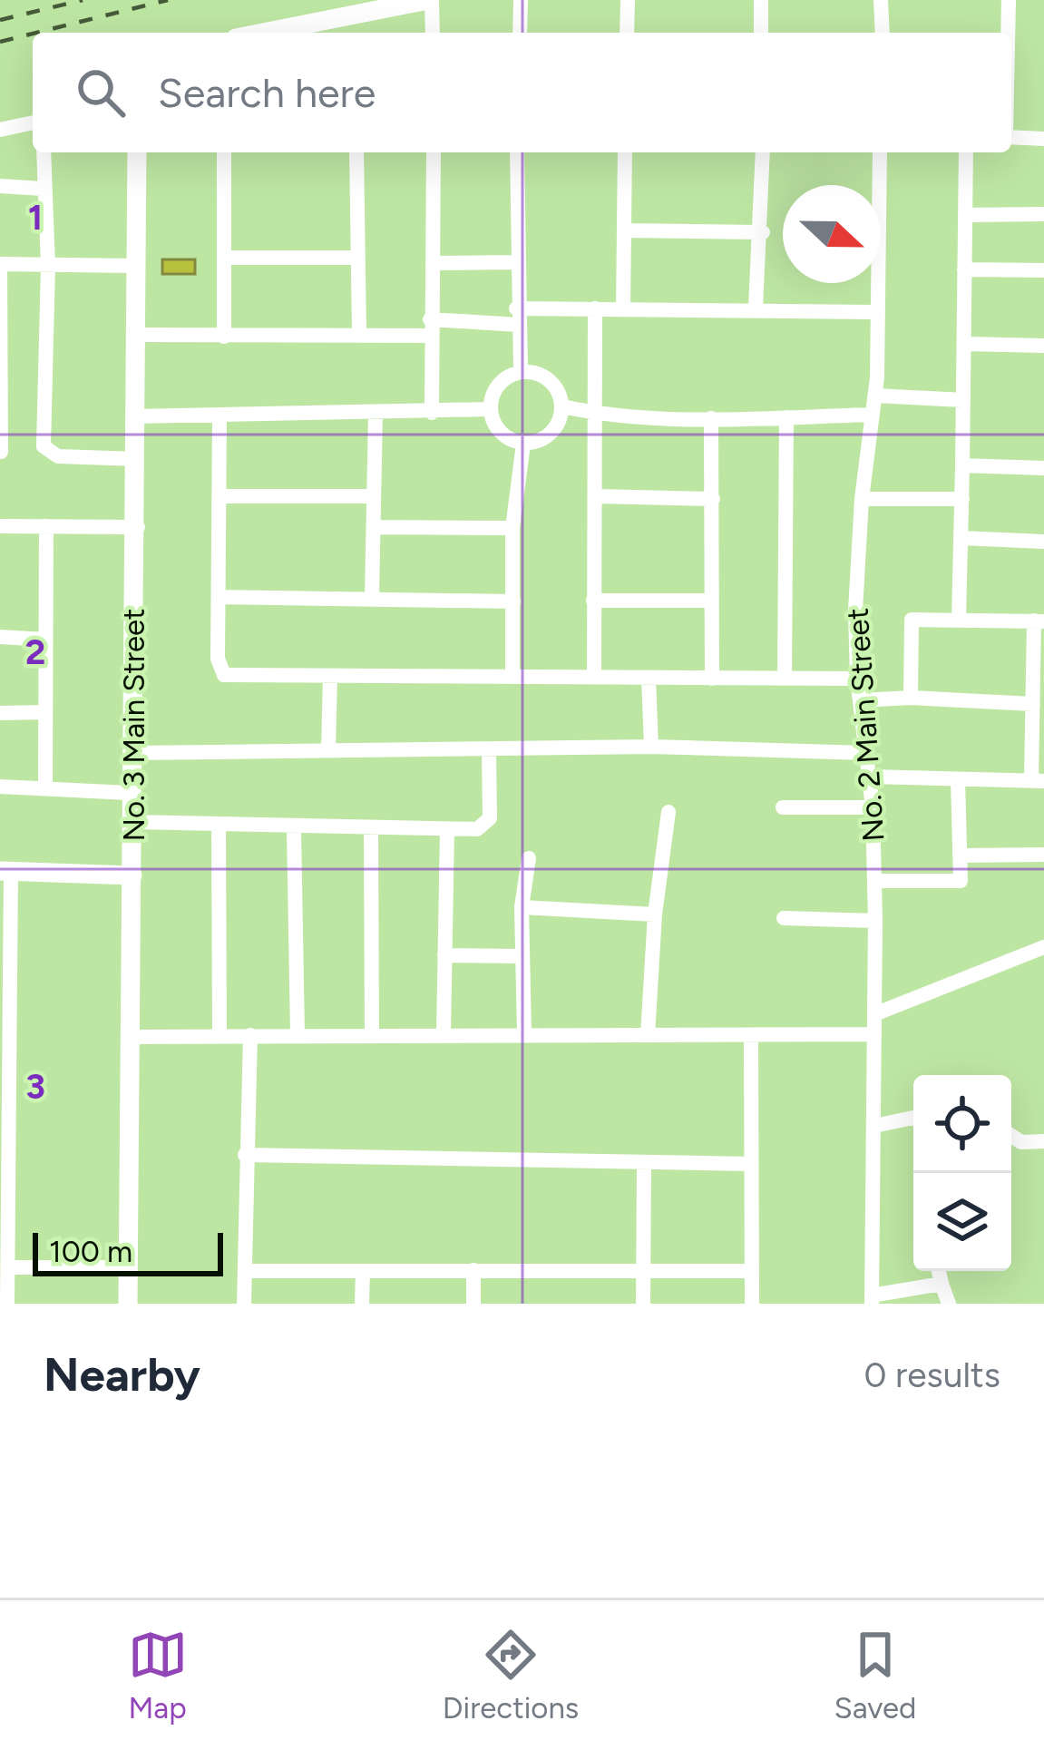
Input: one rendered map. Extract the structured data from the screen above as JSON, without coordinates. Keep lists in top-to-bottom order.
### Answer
{
  "streets": {
    "street": ["No. 3 Main Street", "No. 2 Main Street"]
  },
  "scale_bar": "100 m",
  "north": "right",
  "page": {
    "search": "Search here",
    "scale": "100 m",
    "heading": ["Nearby", "0 results"],
    "nav": ["Map", "Directions", "Saved"]
  },
  "grid": {
    "rows": ["1", "2", "3"]
  }
}
